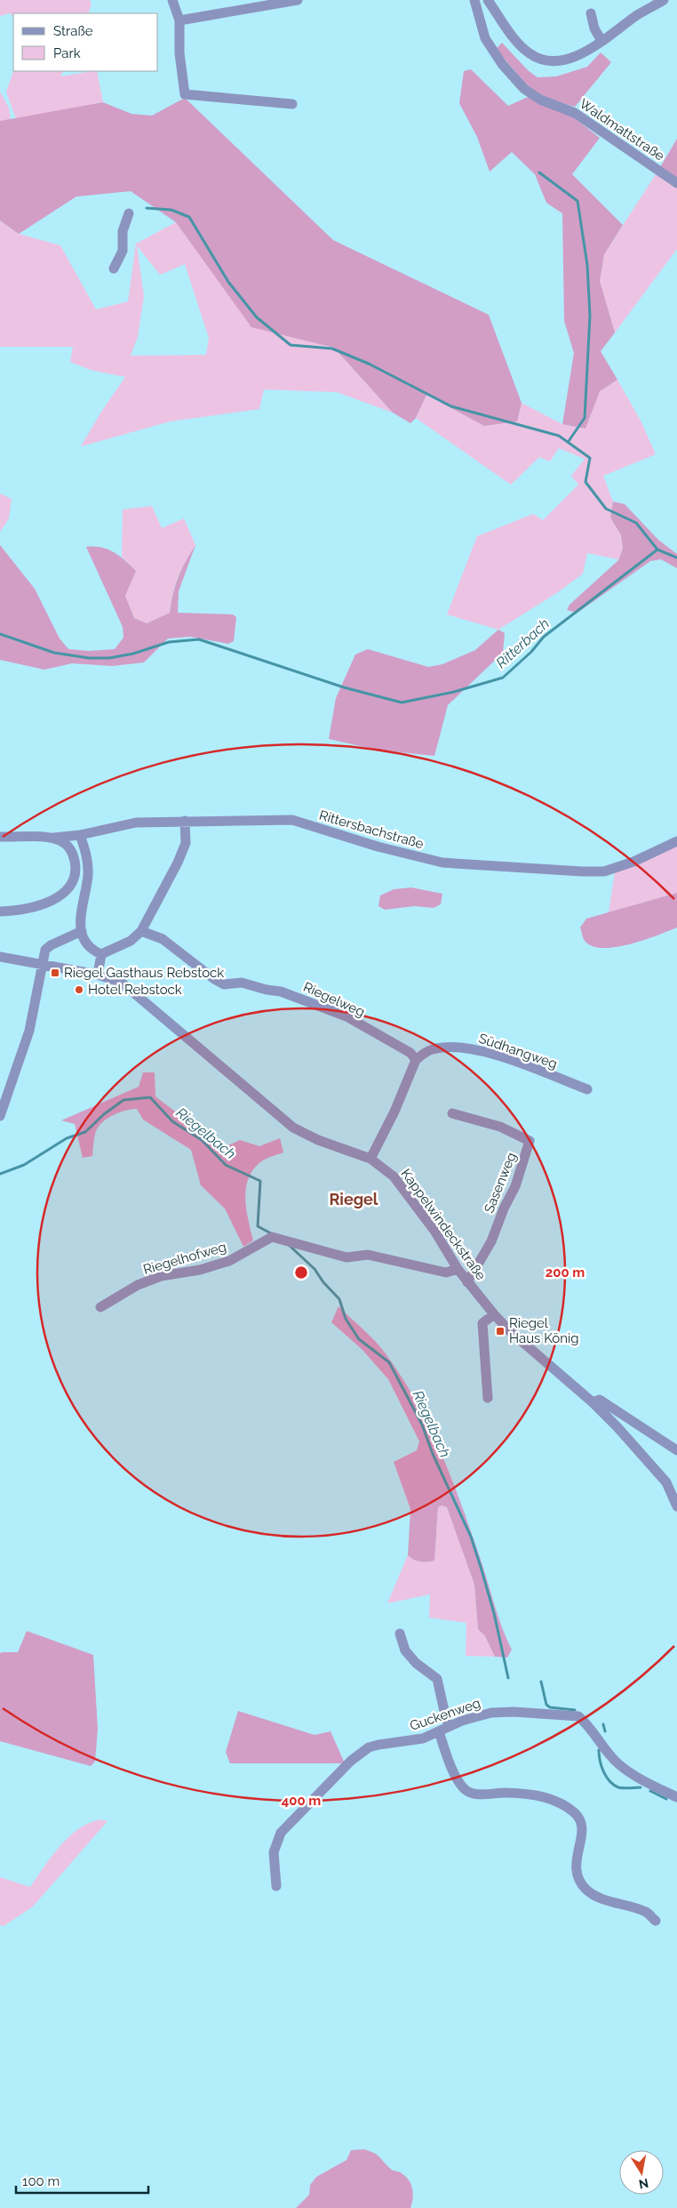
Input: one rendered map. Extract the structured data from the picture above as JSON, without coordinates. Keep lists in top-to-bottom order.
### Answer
{
  "streets": {
    "street": [
      "Waldmattstraße",
      "Rittersbachstraße",
      "Riegelweg",
      "Südhangweg",
      "Sasenweg",
      "Kappelwindeckstraße",
      "Riegelhofweg",
      "Guckenweg"
    ]
  },
  "crossings": [
    ["Riegelweg", "Südhangweg"],
    ["Sasenweg", "Kappelwindeckstraße"],
    ["Kappelwindeckstraße", "Riegelhofweg"]
  ],
  "districts": ["Riegel"],
  "water": ["Ritterbach", "Riegelbach"],
  "places": {
    "transit": ["Riegel Gasthaus Rebstock", "Riegel Haus König"],
    "other": ["Hotel Rebstock"]
  },
  "legend": ["Straße", "Park"],
  "scale_bar": "100 m",
  "north": "bottom",
  "rings": ["200 m", "400 m"]
}
